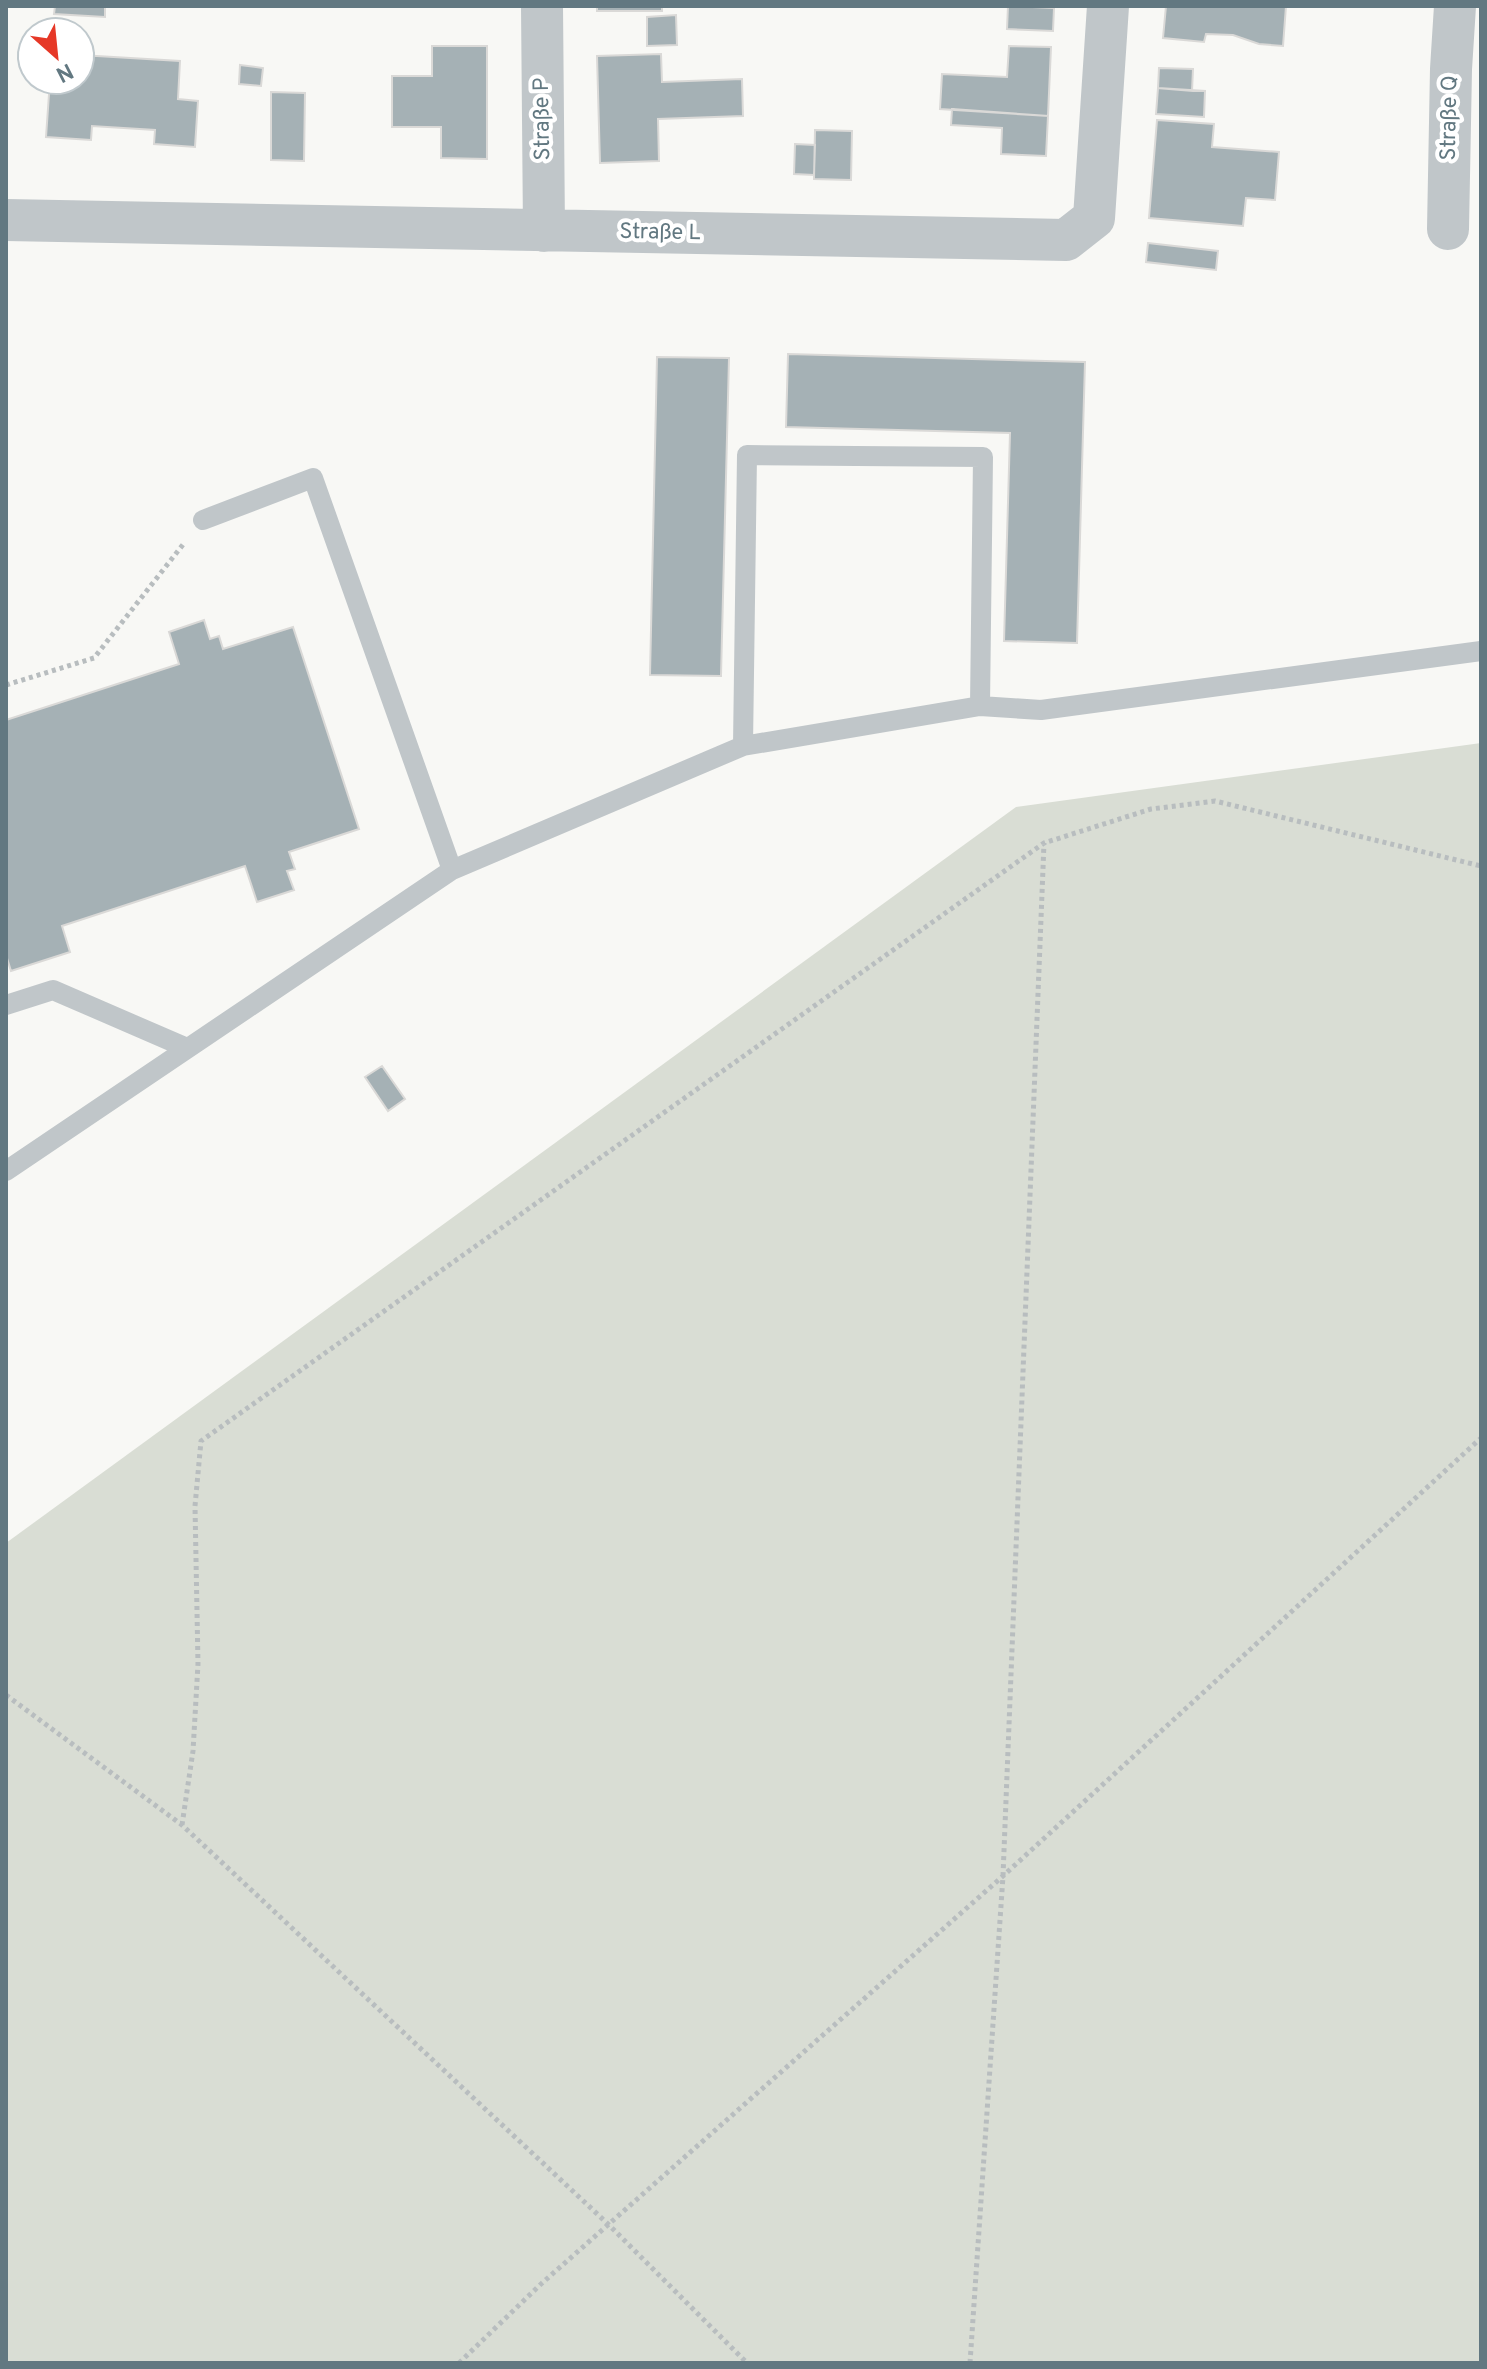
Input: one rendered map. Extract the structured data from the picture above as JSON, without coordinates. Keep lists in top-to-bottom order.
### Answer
{
  "streets": {
    "street": ["Straße Q", "Straße P", "Straße L"]
  },
  "crossings": [
    ["Straße P", "Straße L"]
  ],
  "north": "bottom right"
}
